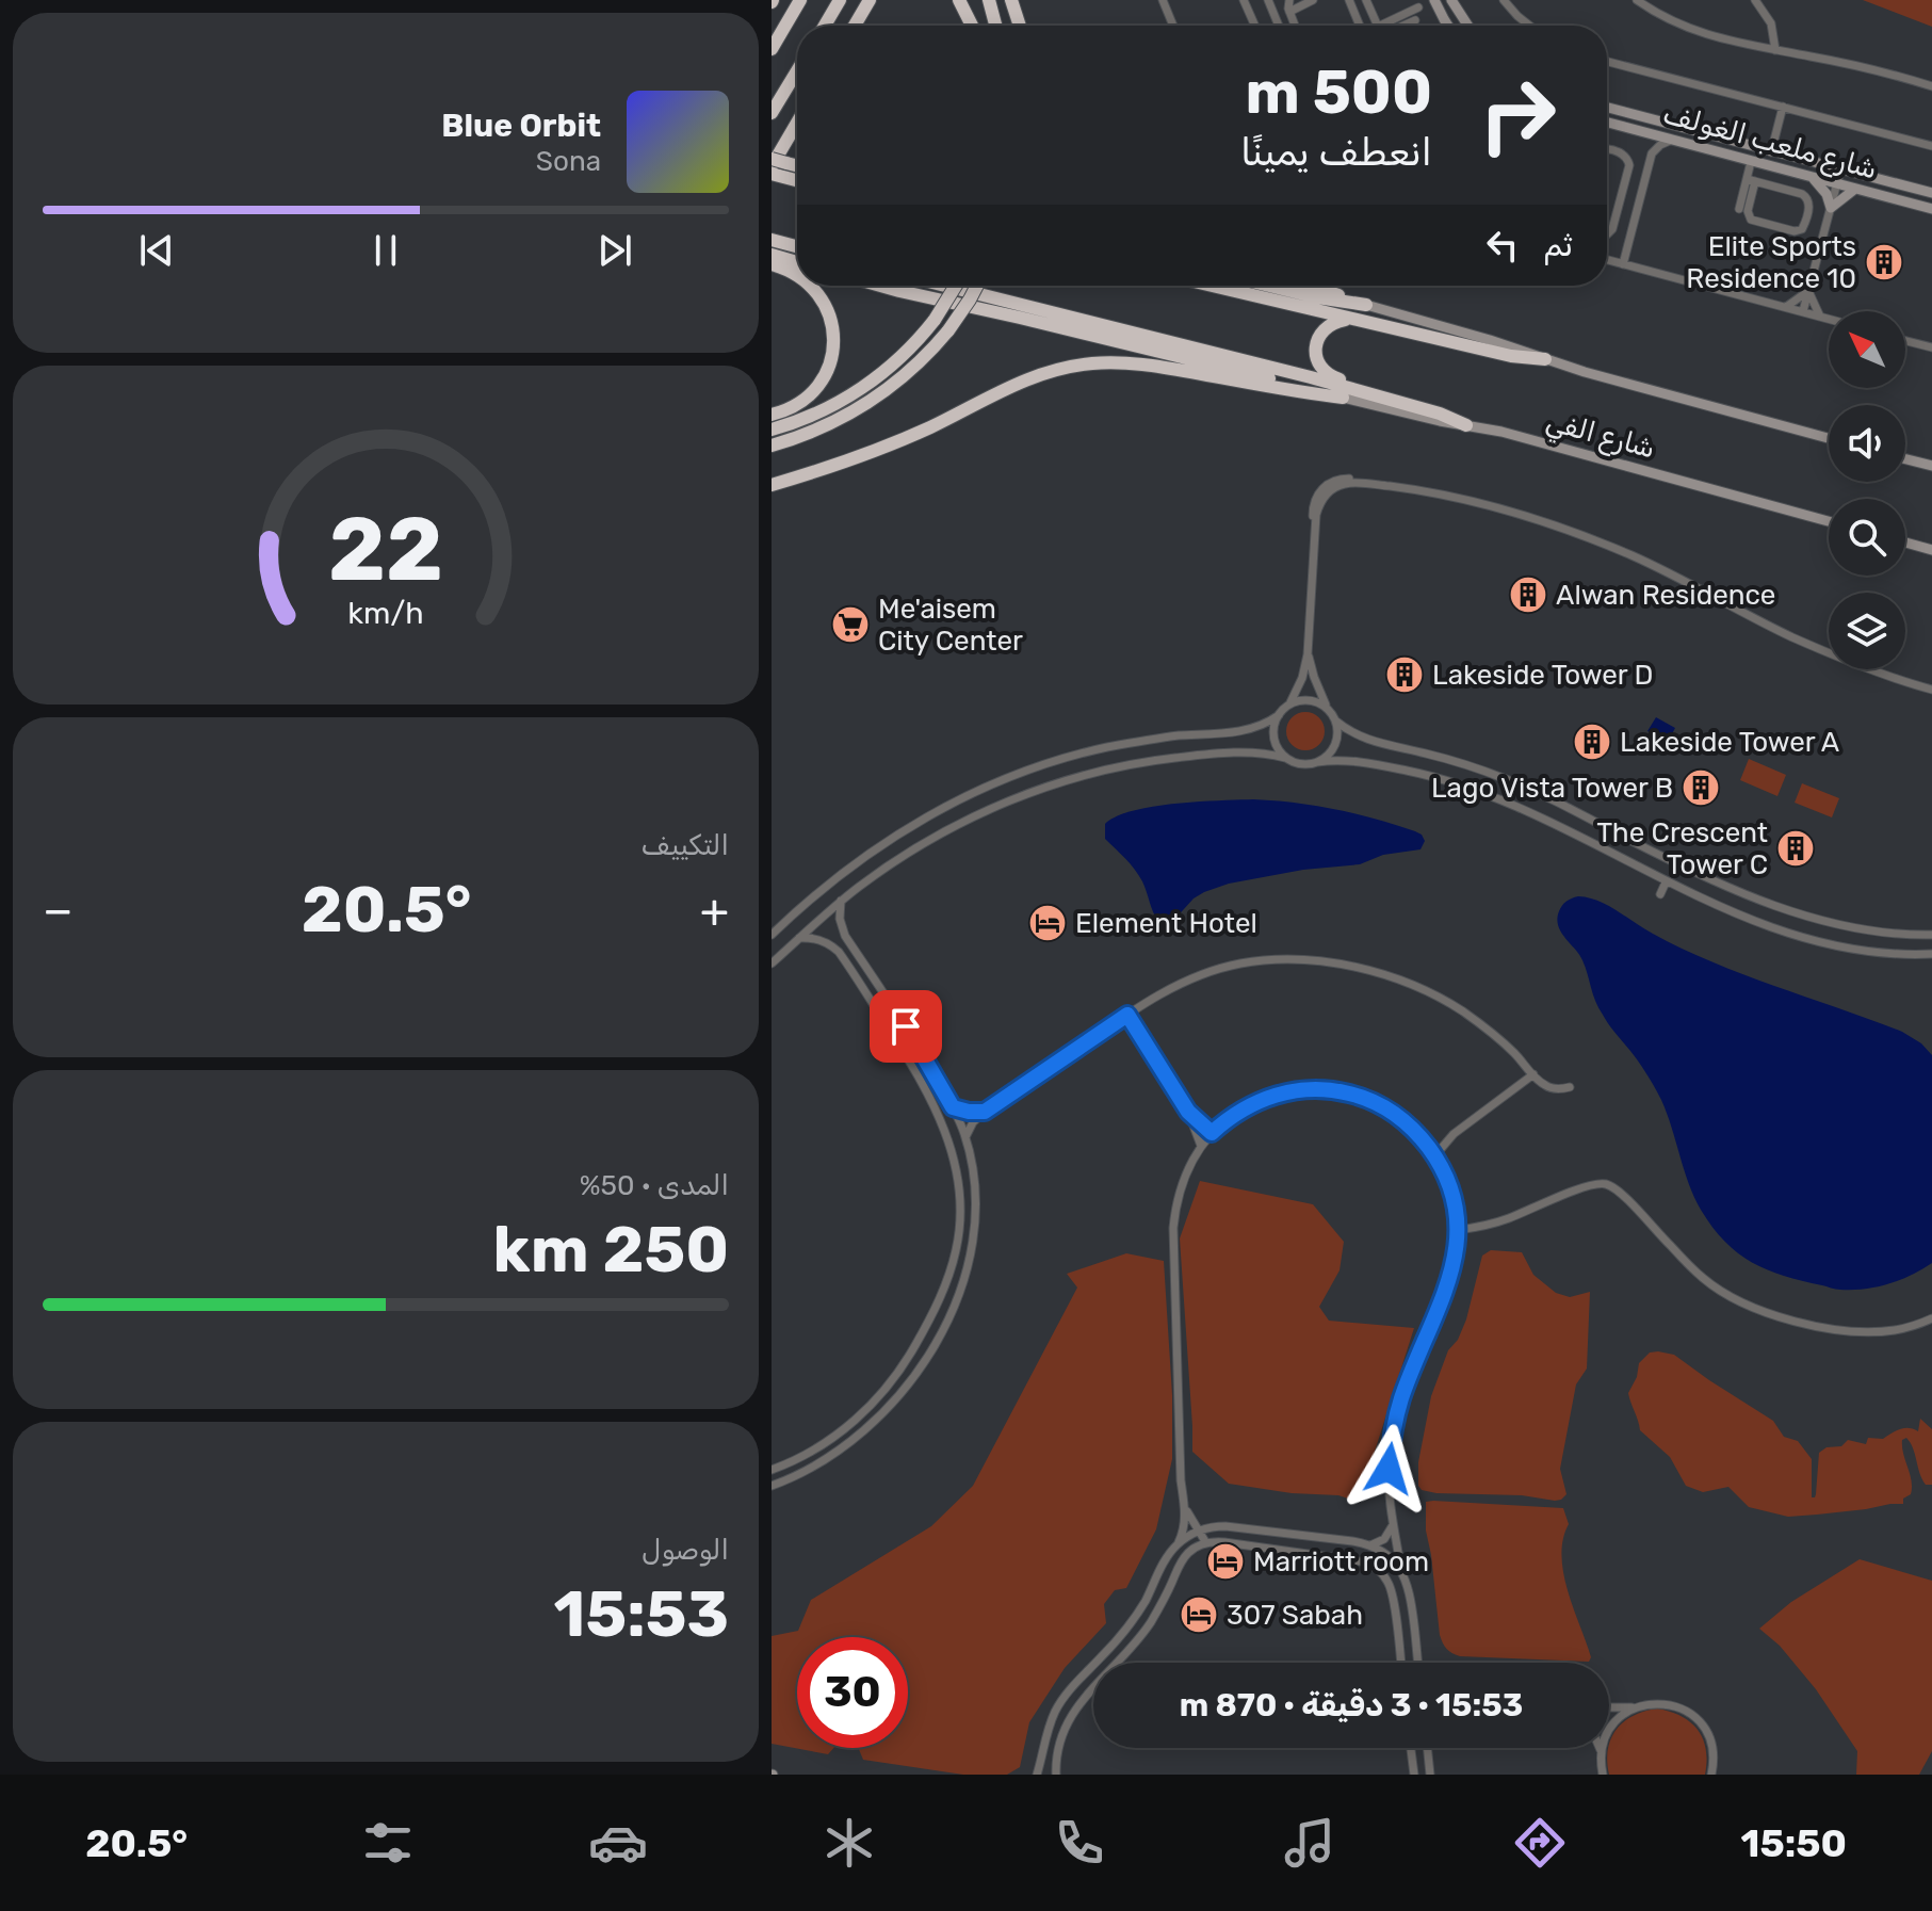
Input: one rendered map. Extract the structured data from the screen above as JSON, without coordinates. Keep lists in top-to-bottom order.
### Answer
{
  "streets": {
    "street": ["شارع ملعب الغولف", "شارع الفي"]
  },
  "places": {
    "building": [
      "Elite Sports Residence 10",
      "Alwan Residence",
      "Lakeside Tower D",
      "Lakeside Tower A",
      "Lago Vista Tower B",
      "The Crescent Tower C"
    ],
    "supermarket": ["Me'aisem City Center"],
    "hotel": ["Element Hotel", "Marriott room", "307 Sabah"]
  },
  "north": "top left",
  "page": {
    "turn": ["500 m", "انعطف يمينًا"],
    "song": ["Blue Orbit", "Sona"],
    "then": "ثم",
    "tile": [
      "التكييف",
      ["المدى · 50%", "250 km"],
      ["الوصول", "15:53"]
    ],
    "heat": ["−", "20.5°", "+"],
    "limit": "30",
    "trip": "15:53 · 3 دقيقة · 870 m",
    "tabs": ["15:50", "20.5°"],
    "gauge": ["22", "km/h"]
  }
}
